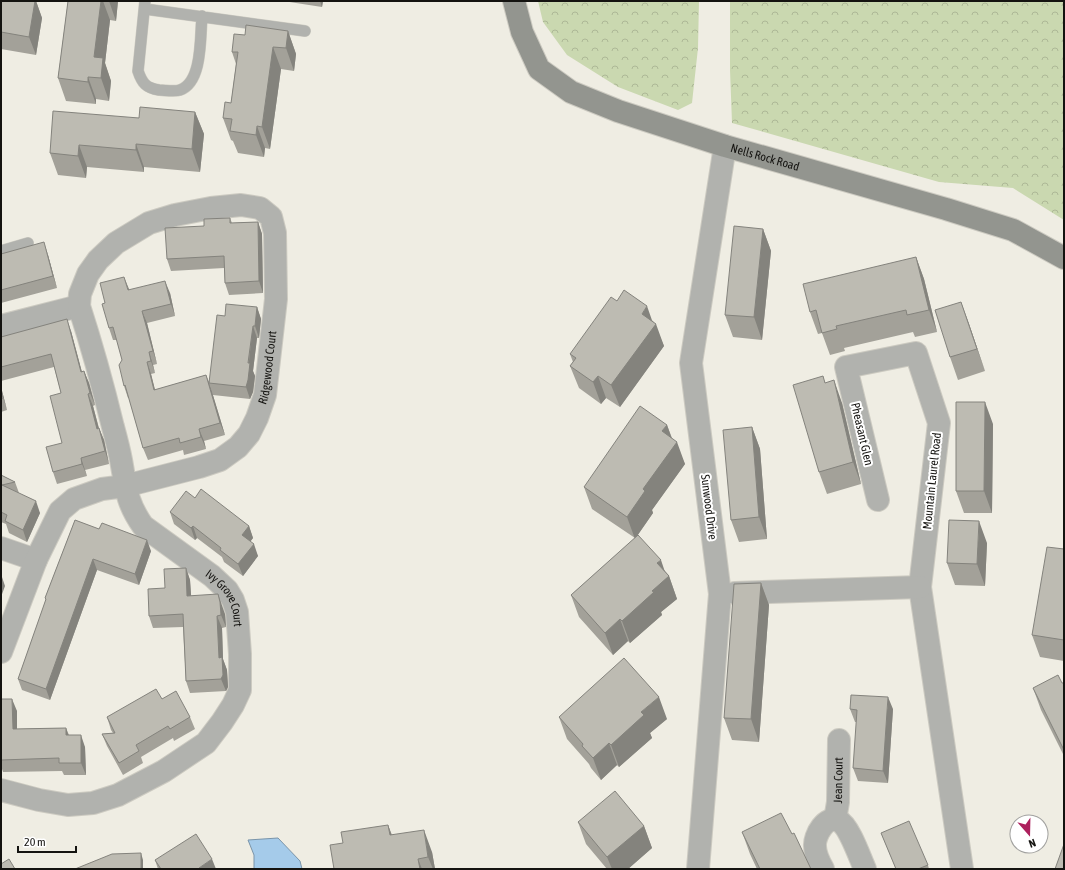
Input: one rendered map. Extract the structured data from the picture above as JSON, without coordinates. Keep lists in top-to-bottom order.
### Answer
{
  "streets": {
    "main road": ["Nells Rock Road"],
    "street": [
      "Ridgewood Court",
      "Pheasant Glen",
      "Mountain Laurel Road",
      "Sunwood Drive",
      "Ivy Grove Court",
      "Jean Court"
    ]
  },
  "crossings": [
    ["Nells Rock Road", "Sunwood Drive"],
    ["Ridgewood Court", "Ivy Grove Court"],
    ["Pheasant Glen", "Mountain Laurel Road"]
  ],
  "scale_bar": "20 m",
  "north": "bottom"
}
